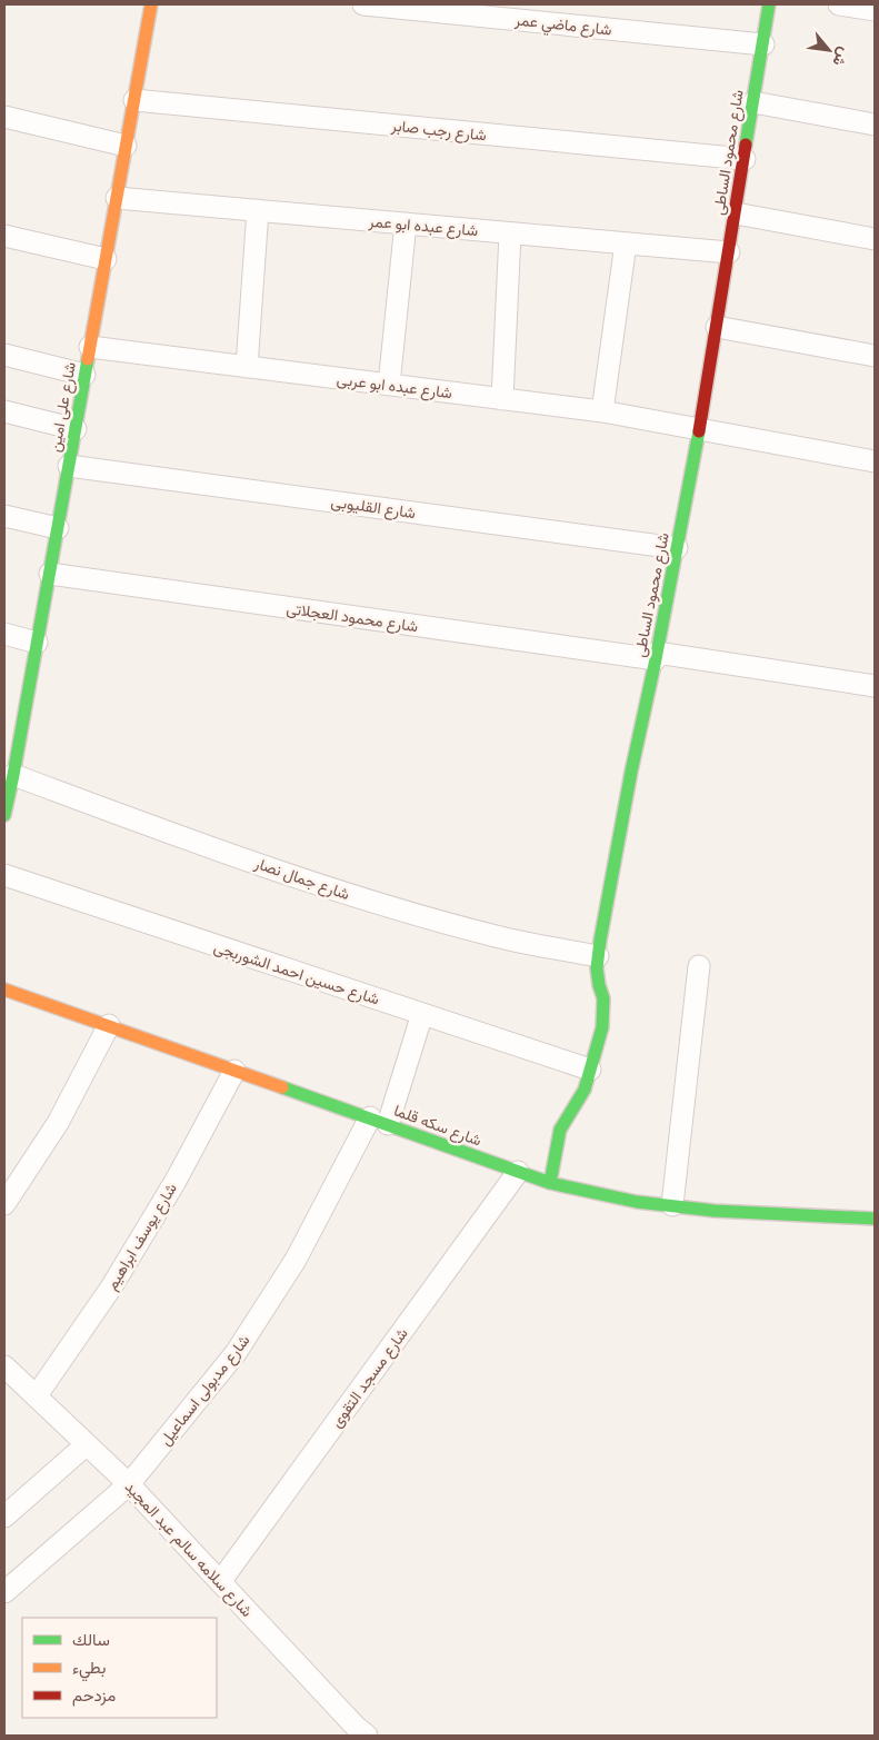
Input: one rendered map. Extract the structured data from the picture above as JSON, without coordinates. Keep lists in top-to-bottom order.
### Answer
{
  "streets": {
    "street": [
      "شارع ماضي عمر",
      "شارع رجب صابر",
      "شارع محمود الساطى",
      "شارع عبده ابو عمر",
      "شارع عبده ابو عربى",
      "شارع على امين",
      "شارع القليوبى",
      "شارع محمود العجلاتى",
      "شارع جمال نصار",
      "شارع حسين احمد الشوربجى",
      "شارع سكه قلما",
      "شارع يوسف ابراهيم",
      "شارع مسجد التقوى",
      "شارع مدبولى اسماعيل",
      "شارع سلامه سالم عبد المجيد"
    ]
  },
  "crossings": [
    ["شارع ماضي عمر", "شارع محمود الساطى"],
    ["شارع رجب صابر", "شارع محمود الساطى"],
    ["شارع رجب صابر", "شارع على امين"],
    ["شارع محمود الساطى", "شارع عبده ابو عمر"],
    ["شارع محمود الساطى", "شارع عبده ابو عربى"],
    ["شارع محمود الساطى", "شارع القليوبى"],
    ["شارع محمود الساطى", "شارع محمود العجلاتى"],
    ["شارع محمود الساطى", "شارع جمال نصار"],
    ["شارع محمود الساطى", "شارع حسين احمد الشوربجى"],
    ["شارع محمود الساطى", "شارع سكه قلما"],
    ["شارع عبده ابو عمر", "شارع على امين"],
    ["شارع عبده ابو عربى", "شارع على امين"],
    ["شارع على امين", "شارع القليوبى"],
    ["شارع على امين", "شارع محمود العجلاتى"],
    ["شارع على امين", "شارع جمال نصار"],
    ["شارع حسين احمد الشوربجى", "شارع مدبولى اسماعيل"],
    ["شارع سكه قلما", "شارع يوسف ابراهيم"],
    ["شارع سكه قلما", "شارع مسجد التقوى"],
    ["شارع سكه قلما", "شارع مدبولى اسماعيل"],
    ["شارع يوسف ابراهيم", "شارع سلامه سالم عبد المجيد"],
    ["شارع مسجد التقوى", "شارع سلامه سالم عبد المجيد"],
    ["شارع مدبولى اسماعيل", "شارع سلامه سالم عبد المجيد"]
  ],
  "legend": ["سالك", "بطيء", "مزدحم"],
  "north": "bottom right"
}
